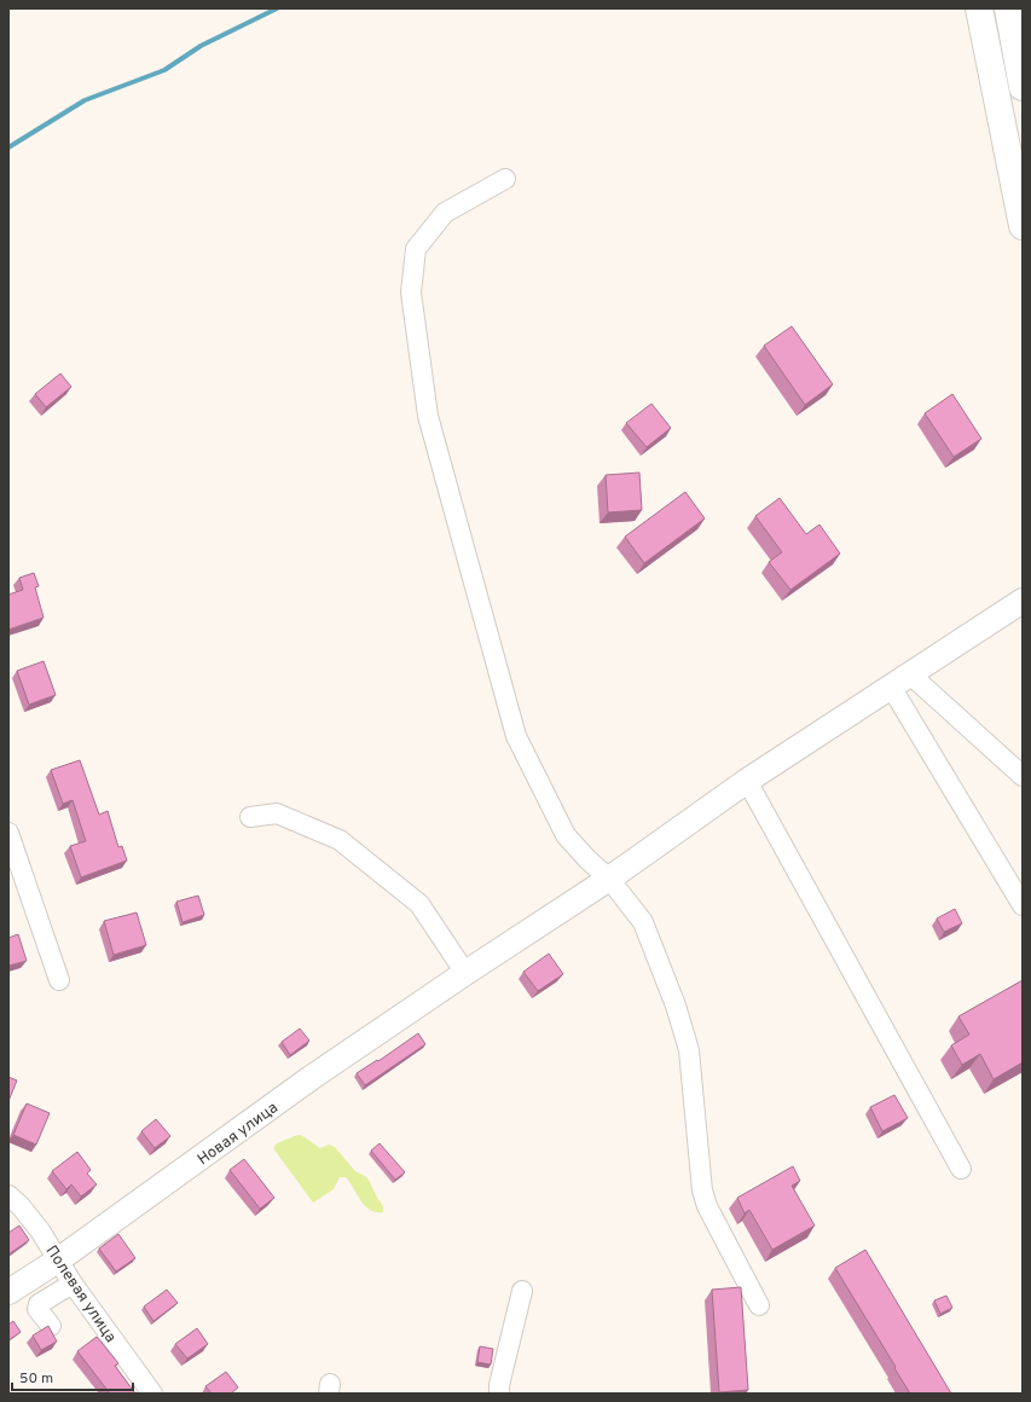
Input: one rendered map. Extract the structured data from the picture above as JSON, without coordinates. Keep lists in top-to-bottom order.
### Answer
{
  "streets": {
    "main road": ["Новая улица"],
    "street": ["Полевая улица"]
  },
  "crossings": [
    ["Новая улица", "Полевая улица"]
  ],
  "scale_bar": "50 m"
}
